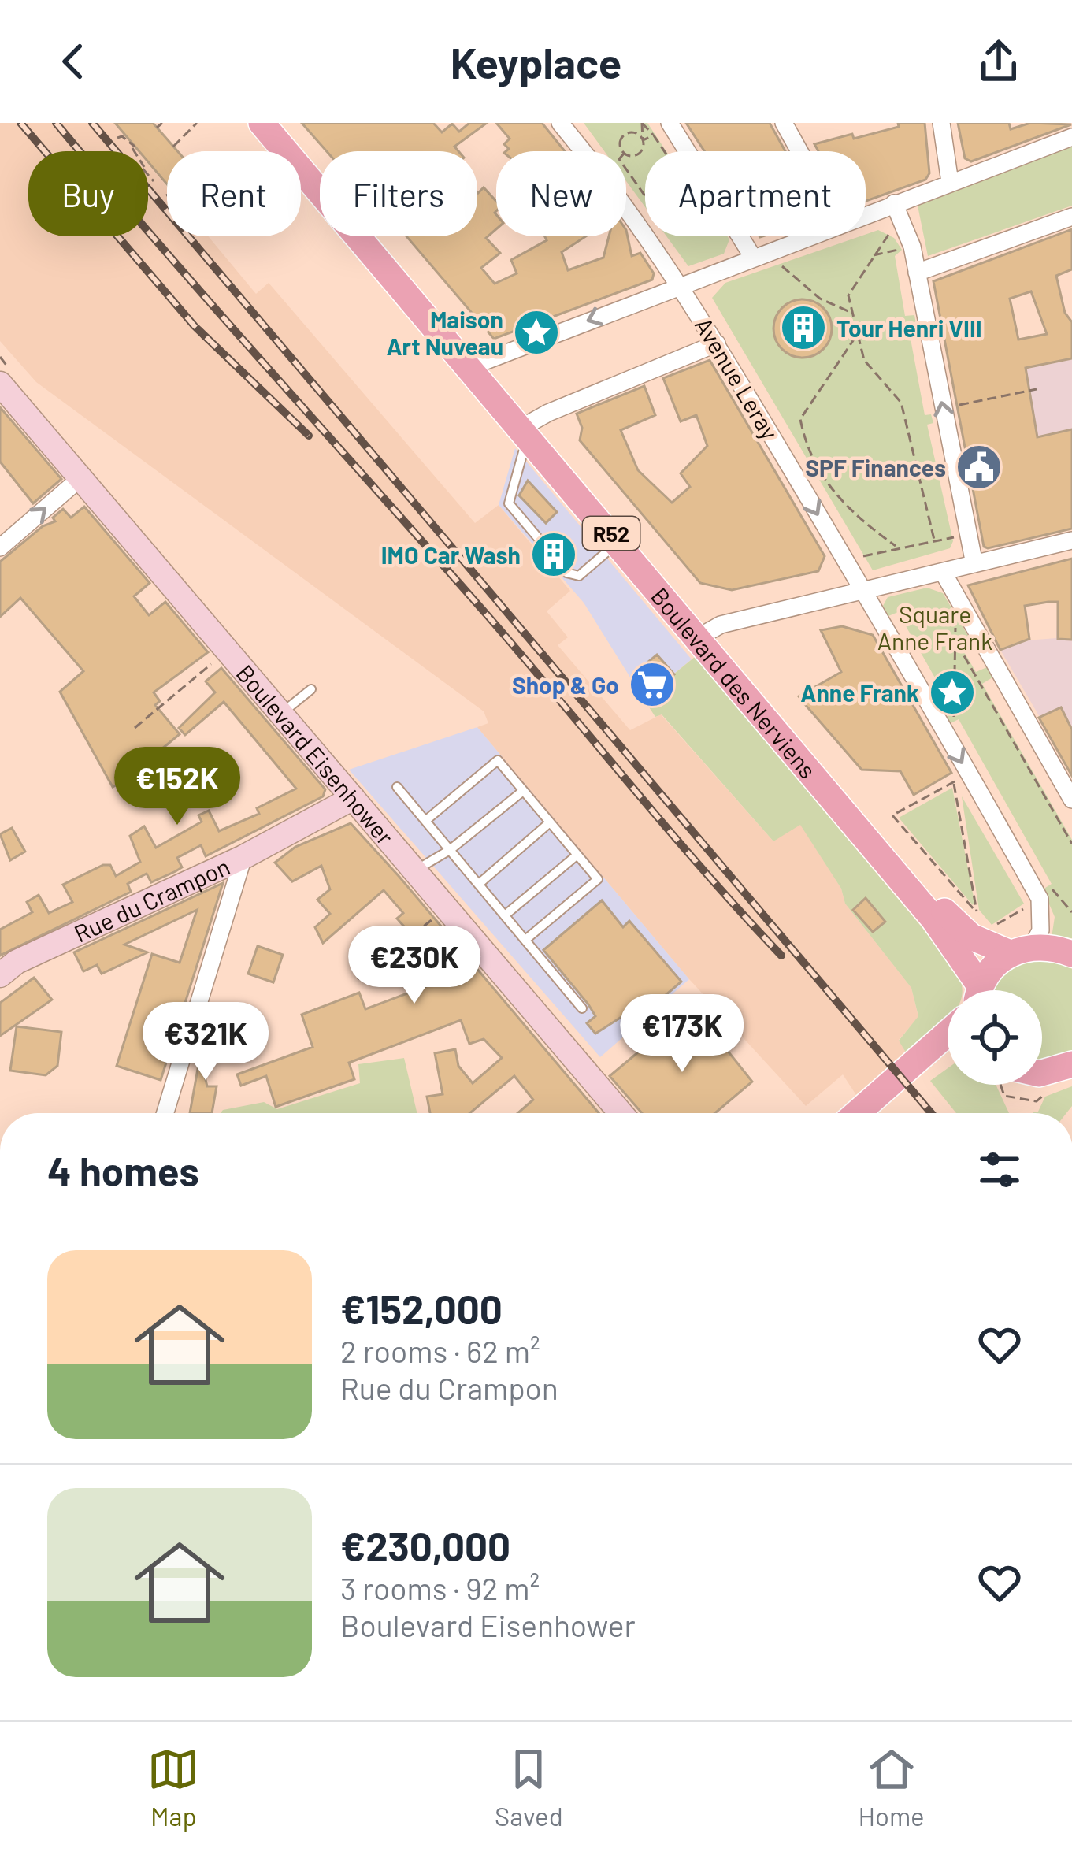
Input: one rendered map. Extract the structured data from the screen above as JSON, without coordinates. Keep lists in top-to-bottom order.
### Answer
{
  "streets": {
    "main road": ["R52", "Boulevard des Nerviens"],
    "street": ["Avenue Leray", "Boulevard Eisenhower", "Rue du Crampon"]
  },
  "crossings": [
    ["R52", "Boulevard des Nerviens"],
    ["Boulevard Eisenhower", "Rue du Crampon"]
  ],
  "parks": ["Square Anne Frank"],
  "places": {
    "building": ["Tour Henri VIII", "IMO Car Wash"],
    "place": ["Maison Art Nuveau", "Anne Frank"],
    "public building": ["SPF Finances"],
    "supermarket": ["Shop & Go"]
  },
  "page": {
    "header": "Keyplace",
    "chip": [
      "Buy",
      "Rent",
      "Filters",
      "New",
      "Apartment"
    ],
    "price": [
      "€152K",
      "€230K",
      "€173K",
      "€321K"
    ],
    "heading": "4 homes",
    "list": [
      {
        "name": "€152,000",
        "note": "2 rooms · 62 m² · Rue du Crampon"
      },
      {
        "name": "€230,000",
        "note": "3 rooms · 92 m² · Boulevard Eisenhower"
      }
    ],
    "tabs": ["Map", "Saved", "Home"]
  }
}
